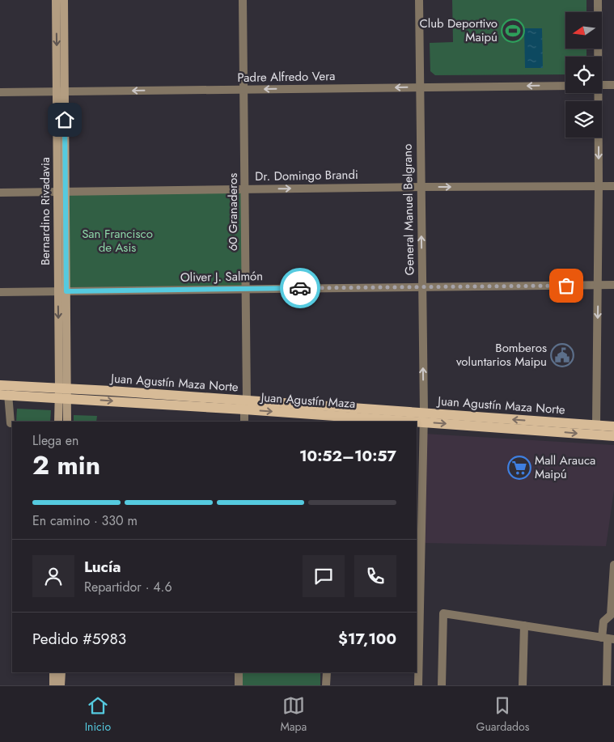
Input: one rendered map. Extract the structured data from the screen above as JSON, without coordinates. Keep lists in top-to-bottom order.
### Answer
{
  "streets": {
    "main road": ["Juan Agustín Maza Norte"],
    "street": [
      "Padre Alfredo Vera",
      "Dr. Domingo Brandi",
      "General Manuel Belgrano",
      "Bernardino Rivadavia",
      "60 Granaderos",
      "Oliver J. Salmón"
    ]
  },
  "crossings": [
    ["Padre Alfredo Vera", "General Manuel Belgrano"],
    ["Padre Alfredo Vera", "Bernardino Rivadavia"],
    ["Padre Alfredo Vera", "60 Granaderos"],
    ["Dr. Domingo Brandi", "General Manuel Belgrano"],
    ["Dr. Domingo Brandi", "Bernardino Rivadavia"],
    ["Dr. Domingo Brandi", "60 Granaderos"],
    ["General Manuel Belgrano", "Oliver J. Salmón"],
    ["General Manuel Belgrano", "Juan Agustín Maza Norte"],
    ["Bernardino Rivadavia", "Oliver J. Salmón"],
    ["Bernardino Rivadavia", "Juan Agustín Maza Norte"],
    ["60 Granaderos", "Oliver J. Salmón"],
    ["60 Granaderos", "Juan Agustín Maza Norte"]
  ],
  "one_way": ["Padre Alfredo Vera", "Dr. Domingo Brandi"],
  "parks": ["San Francisco de Asis"],
  "places": {
    "sports": ["Club Deportivo Maipú"],
    "public building": ["Bomberos voluntarios Maipu"],
    "supermarket": ["Mall Arauca Maipú"]
  },
  "north": "left",
  "page": {
    "heading": ["2 min", "Llega en", "10:52–10:57"],
    "panel": [
      "Lucía",
      "Repartidor · 4.6",
      "Pedido #5983",
      "$17,100"
    ],
    "bar": "En camino · 330 m",
    "tabs": ["Inicio", "Mapa", "Guardados"]
  }
}
